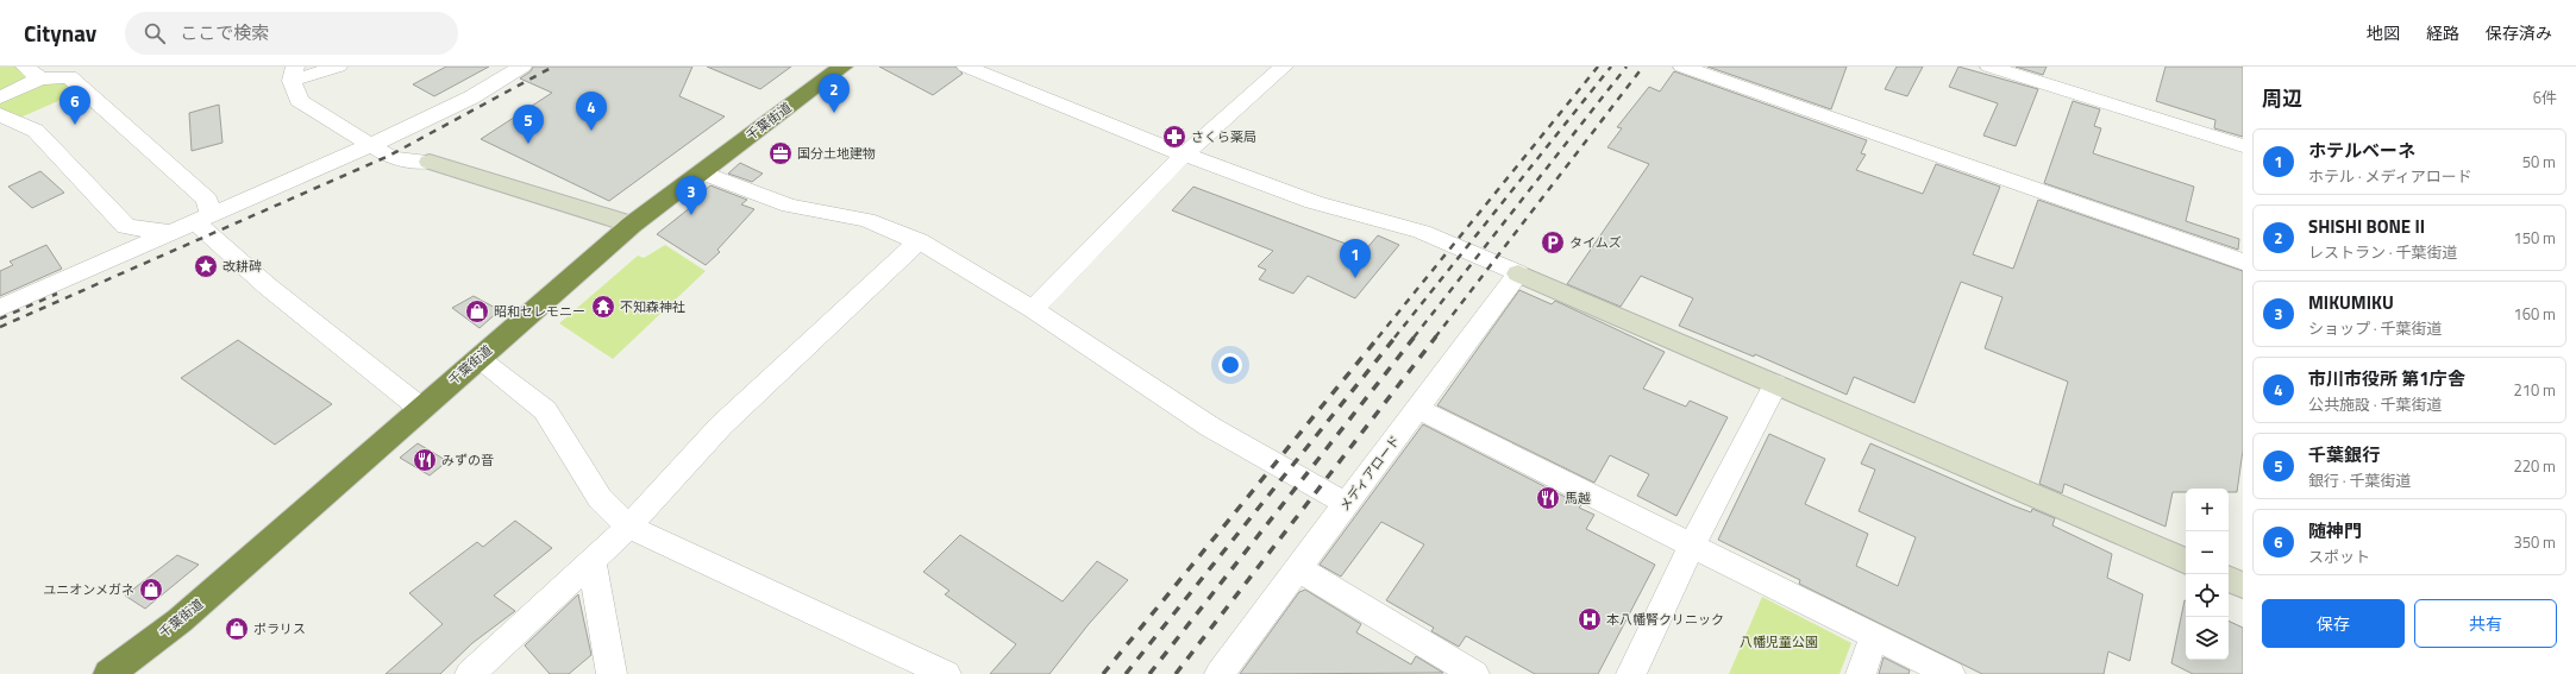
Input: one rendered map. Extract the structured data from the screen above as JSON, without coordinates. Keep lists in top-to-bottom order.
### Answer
{
  "streets": {
    "highway": ["千葉街道"],
    "street": ["メディアロード"]
  },
  "parks": ["八幡児童公園"],
  "places": {
    "pharmacy": ["さくら薬局"],
    "office": ["国分土地建物"],
    "parking": ["タイムズ"],
    "place": ["改耕碑"],
    "temple": ["不知森神社"],
    "shop": ["昭和セレモニー", "ユニオンメガネ", "ポラリス"],
    "restaurant": ["みずの音", "馬越"],
    "hospital": ["本八幡腎クリニック"]
  },
  "page": {
    "header": "Citynav",
    "search": "ここで検索",
    "nav": ["地図", "経路", "保存済み"],
    "heading": ["周辺", "6件"],
    "pins": [
      "2",
      "6",
      "4",
      "5",
      "3",
      "1"
    ],
    "list": [
      {
        "mark": "1",
        "name": "ホテルベーネ",
        "note": "ホテル · メディアロード",
        "value": "50 m"
      },
      {
        "mark": "2",
        "name": "SHISHI BONE II",
        "note": "レストラン · 千葉街道",
        "value": "150 m"
      },
      {
        "mark": "3",
        "name": "MIKUMIKU",
        "note": "ショップ · 千葉街道",
        "value": "160 m"
      },
      {
        "mark": "4",
        "name": "市川市役所 第1庁舎",
        "note": "公共施設 · 千葉街道",
        "value": "210 m"
      },
      {
        "mark": "5",
        "name": "千葉銀行",
        "note": "銀行 · 千葉街道",
        "value": "220 m"
      },
      {
        "mark": "6",
        "name": "随神門",
        "note": "スポット",
        "value": "350 m"
      }
    ],
    "map_buttons": ["+", "−"],
    "buttons": ["保存", "共有"]
  }
}
